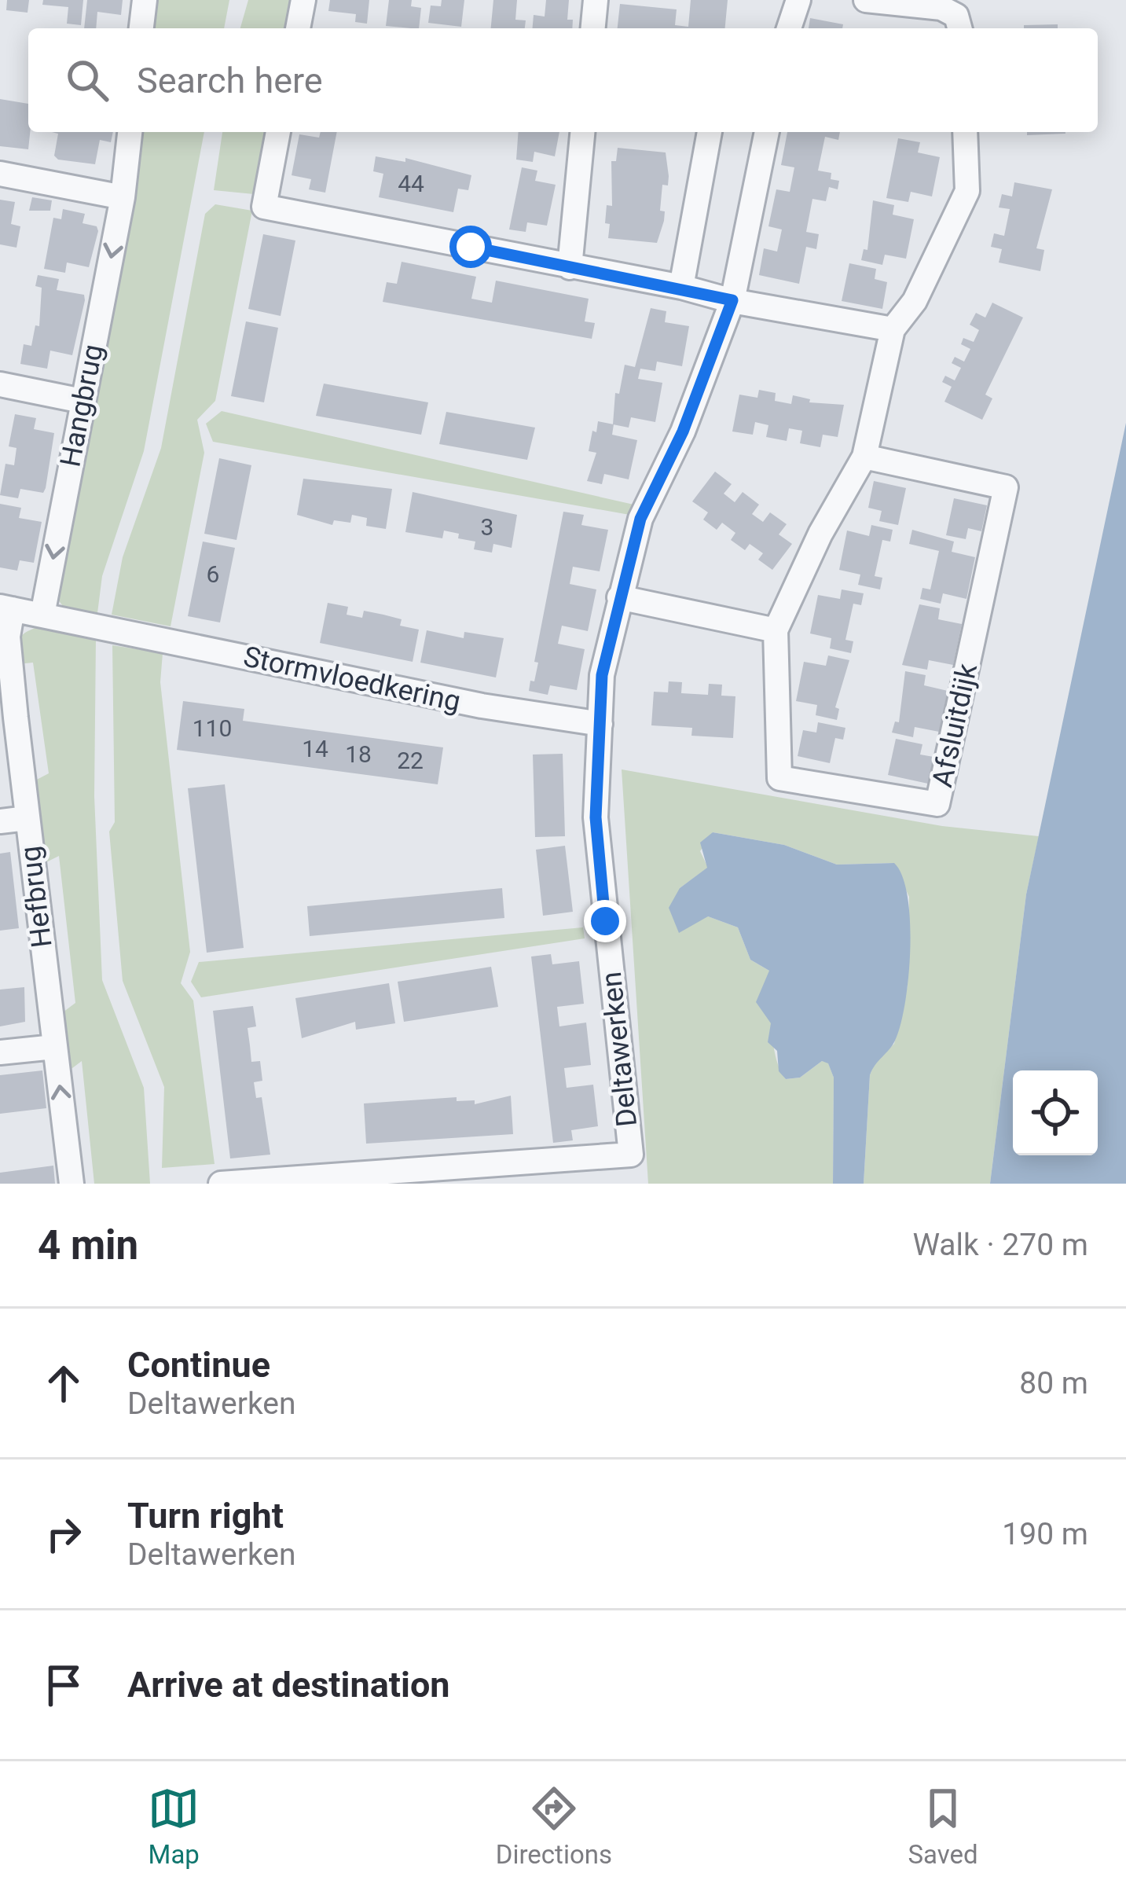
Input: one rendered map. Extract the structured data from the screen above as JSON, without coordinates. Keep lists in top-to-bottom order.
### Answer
{
  "streets": {
    "street": [
      "Hangbrug",
      "Stormvloedkering",
      "Afsluitdijk",
      "Hefbrug",
      "Deltawerken"
    ]
  },
  "crossings": [
    ["Hangbrug", "Stormvloedkering"],
    ["Stormvloedkering", "Hefbrug"],
    ["Stormvloedkering", "Deltawerken"]
  ],
  "one_way": ["Hangbrug"],
  "house_numbers": [
    "44",
    "3",
    "6",
    "110",
    "14",
    "18",
    "22"
  ],
  "page": {
    "search": "Search here",
    "heading": ["4 min", "Walk · 270 m"],
    "list": [
      ["Continue", "Deltawerken", "80 m"],
      ["Turn right", "Deltawerken", "190 m"],
      "Arrive at destination"
    ],
    "nav": ["Map", "Directions", "Saved"]
  }
}
